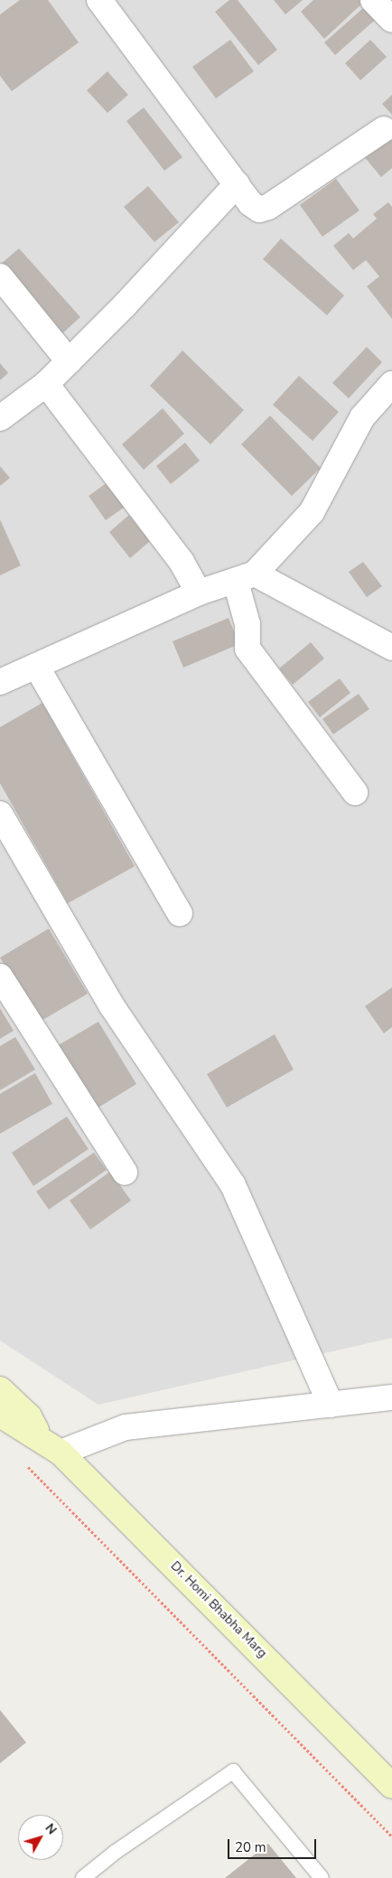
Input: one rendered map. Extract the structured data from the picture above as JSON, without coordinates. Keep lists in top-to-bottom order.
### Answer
{
  "streets": {
    "main road": ["Dr. Homi Bhabha Marg"]
  },
  "scale_bar": "20 m",
  "north": "top right"
}
